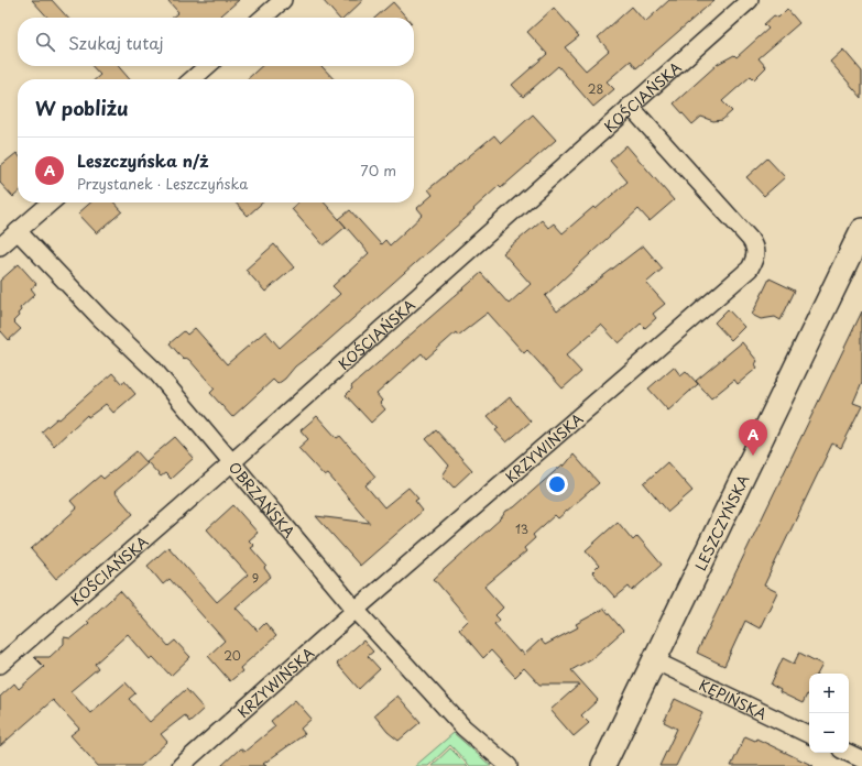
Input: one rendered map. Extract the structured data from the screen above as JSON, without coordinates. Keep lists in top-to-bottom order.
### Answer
{
  "streets": {
    "street": [
      "KOŚCIAŃSKA",
      "KRZYWIŃSKA",
      "OBRZAŃSKA",
      "LESZCZYŃSKA",
      "KĘPIŃSKA"
    ]
  },
  "crossings": [
    ["KOŚCIAŃSKA", "KRZYWIŃSKA"],
    ["KOŚCIAŃSKA", "OBRZAŃSKA"],
    ["KRZYWIŃSKA", "OBRZAŃSKA"],
    ["LESZCZYŃSKA", "KĘPIŃSKA"]
  ],
  "house_numbers": [
    "28",
    "13",
    "9",
    "20"
  ],
  "page": {
    "search": "Szukaj tutaj",
    "heading": "W pobliżu",
    "list": [
      {
        "mark": "A",
        "name": "Leszczyńska n/ż",
        "note": "Przystanek · Leszczyńska",
        "value": "70 m"
      }
    ],
    "pins": "A",
    "map_buttons": ["+", "−"]
  }
}
